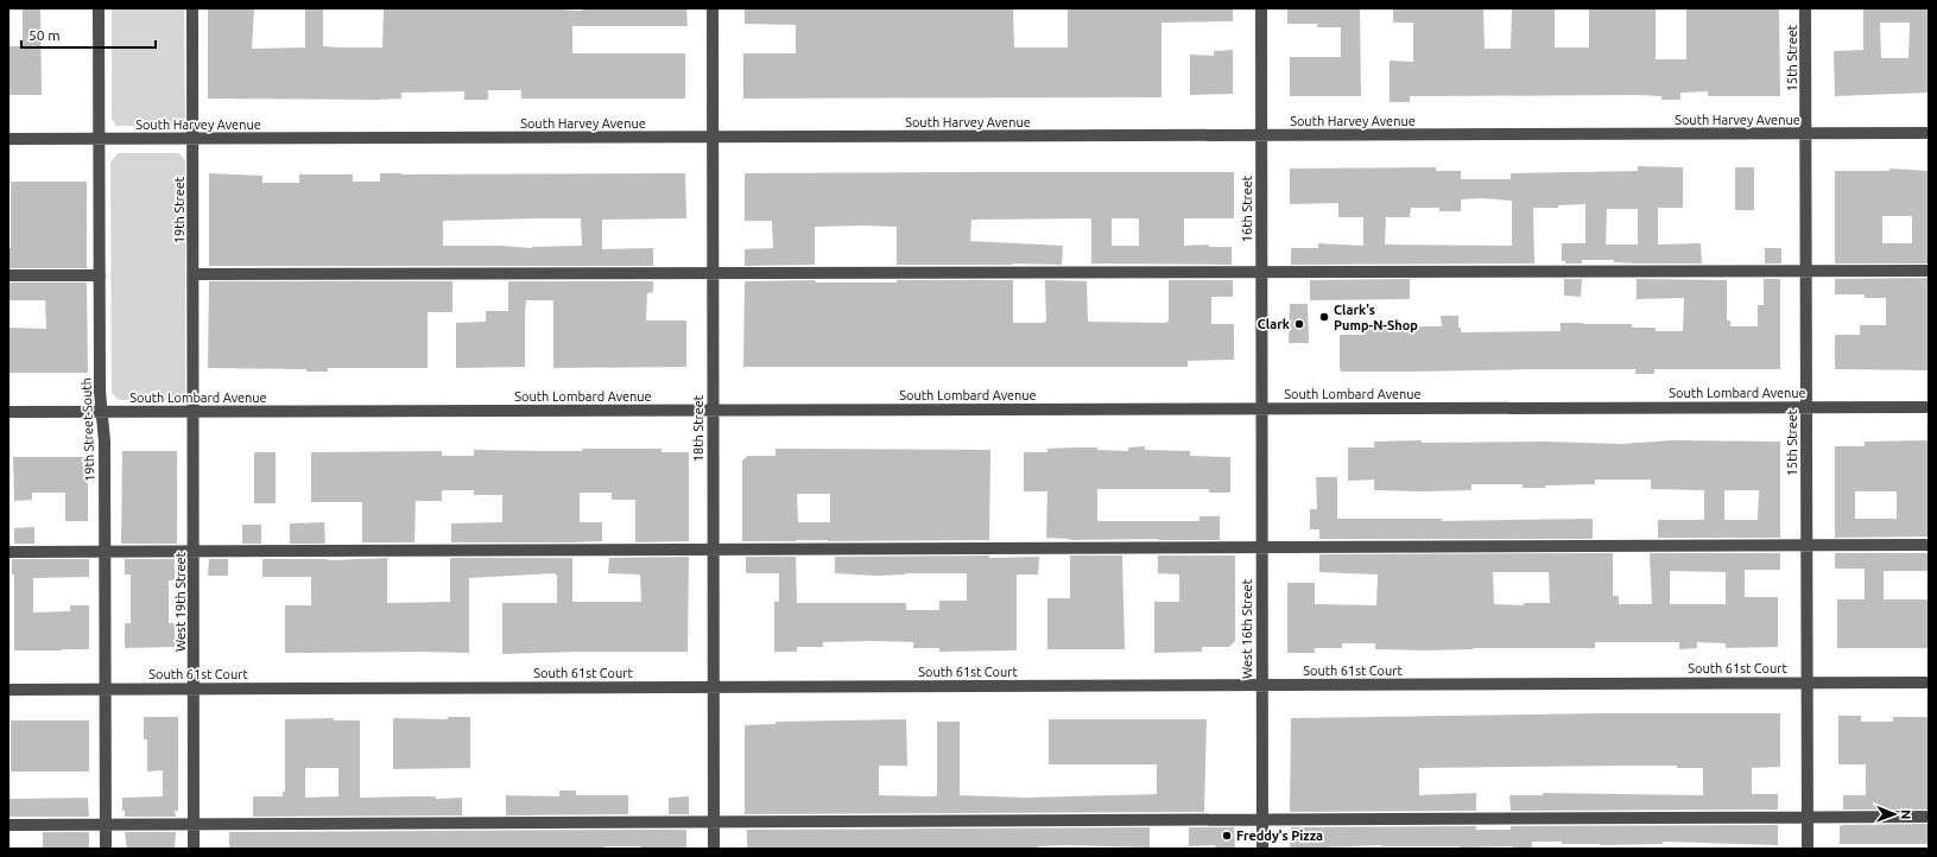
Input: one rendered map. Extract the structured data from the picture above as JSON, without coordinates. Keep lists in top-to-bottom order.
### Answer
{
  "streets": {
    "street": [
      "15th Street",
      "South Harvey Avenue",
      "16th Street",
      "19th Street",
      "South Lombard Avenue",
      "18th Street",
      "19th Street South",
      "West 19th Street",
      "West 16th Street",
      "South 61st Court"
    ]
  },
  "crossings": [
    ["15th Street", "South Harvey Avenue"],
    ["15th Street", "South Lombard Avenue"],
    ["15th Street", "South 61st Court"],
    ["South Harvey Avenue", "16th Street"],
    ["South Harvey Avenue", "19th Street"],
    ["South Harvey Avenue", "18th Street"],
    ["South Harvey Avenue", "19th Street South"],
    ["16th Street", "South Lombard Avenue"],
    ["16th Street", "West 16th Street"],
    ["19th Street", "South Lombard Avenue"],
    ["19th Street", "West 19th Street"],
    ["South Lombard Avenue", "18th Street"],
    ["South Lombard Avenue", "19th Street South"],
    ["South Lombard Avenue", "West 19th Street"],
    ["South Lombard Avenue", "West 16th Street"],
    ["18th Street", "South 61st Court"],
    ["19th Street South", "South 61st Court"],
    ["West 19th Street", "South 61st Court"],
    ["West 16th Street", "South 61st Court"]
  ],
  "places": ["Clark's Pump-N-Shop", "Clark", "Freddy's Pizza"],
  "scale_bar": "50 m",
  "north": "right"
}
